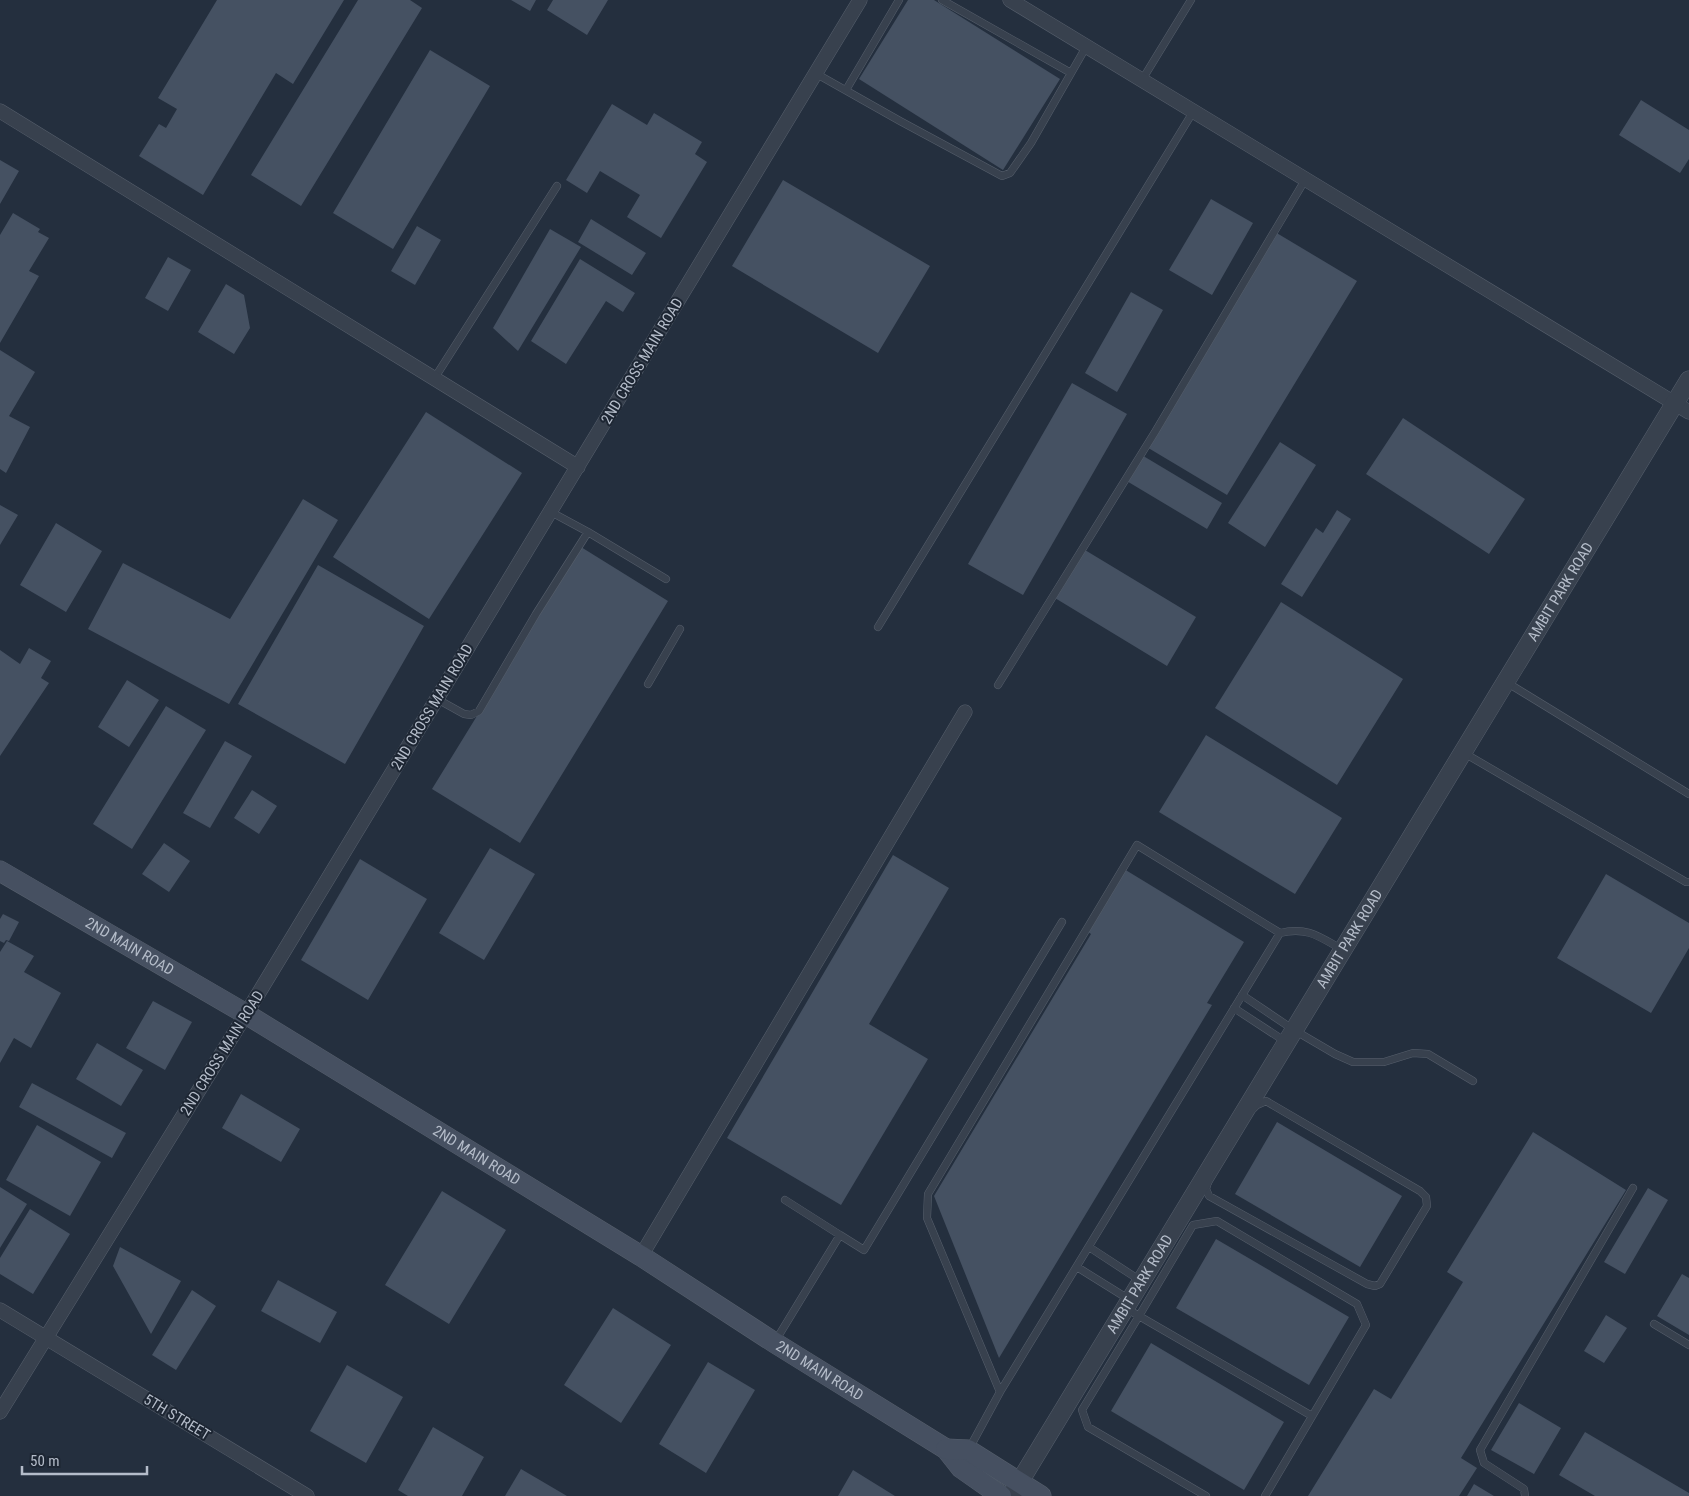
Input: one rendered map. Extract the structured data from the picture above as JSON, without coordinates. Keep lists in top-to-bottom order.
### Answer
{
  "streets": {
    "main road": ["2ND MAIN ROAD"],
    "street": ["2ND CROSS MAIN ROAD", "AMBIT PARK ROAD", "5TH STREET"]
  },
  "crossings": [
    ["2ND CROSS MAIN ROAD", "2ND MAIN ROAD"],
    ["2ND CROSS MAIN ROAD", "5TH STREET"]
  ],
  "scale_bar": "50 m"
}
